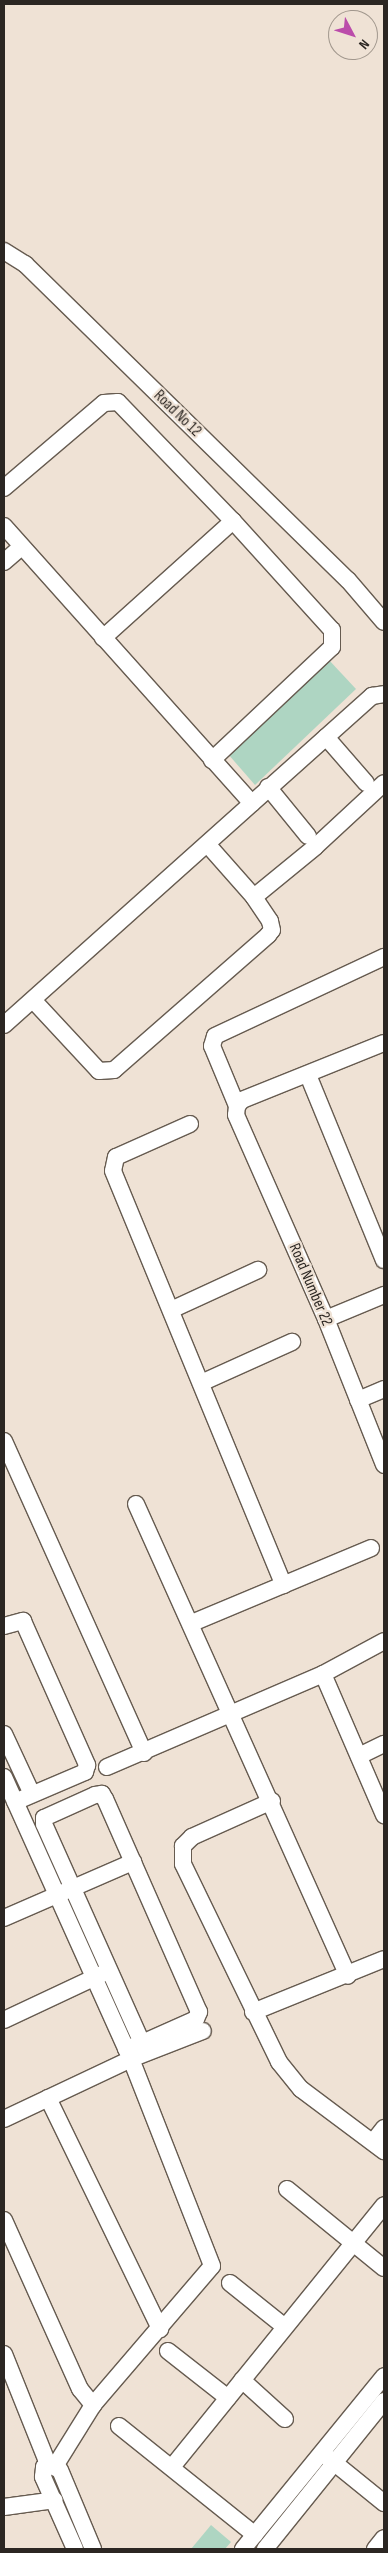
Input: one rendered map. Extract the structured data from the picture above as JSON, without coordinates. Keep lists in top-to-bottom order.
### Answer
{
  "streets": {
    "street": ["Road No 12", "Road Number 22"]
  },
  "north": "bottom right"
}
